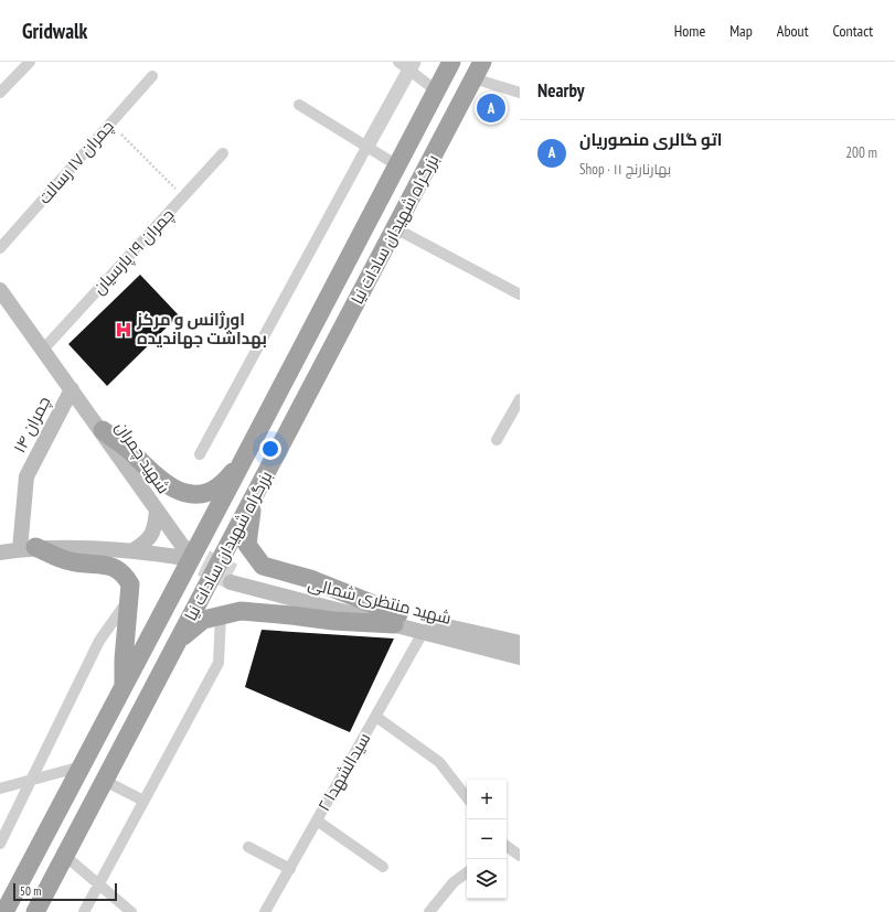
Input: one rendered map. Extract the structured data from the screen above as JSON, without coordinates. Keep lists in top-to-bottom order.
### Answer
{
  "streets": {
    "highway": ["بزرگراه شهیدان سادات نیا"],
    "main road": ["چمران ۱۴", "شهید چمران", "شهید منتظری شمالی"],
    "street": ["چمران ۱۷ رسالت", "چمران ۱۹ پارسیان", "سیدالشهدا ۲"]
  },
  "crossings": [
    ["چمران ۱۹ پارسیان", "شهید چمران"],
    ["چمران ۱۴", "شهید چمران"],
    ["شهید منتظری شمالی", "سیدالشهدا ۲"]
  ],
  "places": {
    "hospital": ["اورژانس و مرکز بهداشت جهاندیده"]
  },
  "scale_bar": "50 m",
  "page": {
    "header": "Gridwalk",
    "nav": [
      "Home",
      "Map",
      "About",
      "Contact"
    ],
    "heading": "Nearby",
    "pins": "A",
    "list": [
      {
        "mark": "A",
        "name": "اتو گالری منصوریان",
        "note": "Shop · بهارنارنج ۱۱",
        "value": "200 m"
      }
    ],
    "map_buttons": ["+", "−"],
    "scale": "50 m"
  }
}
